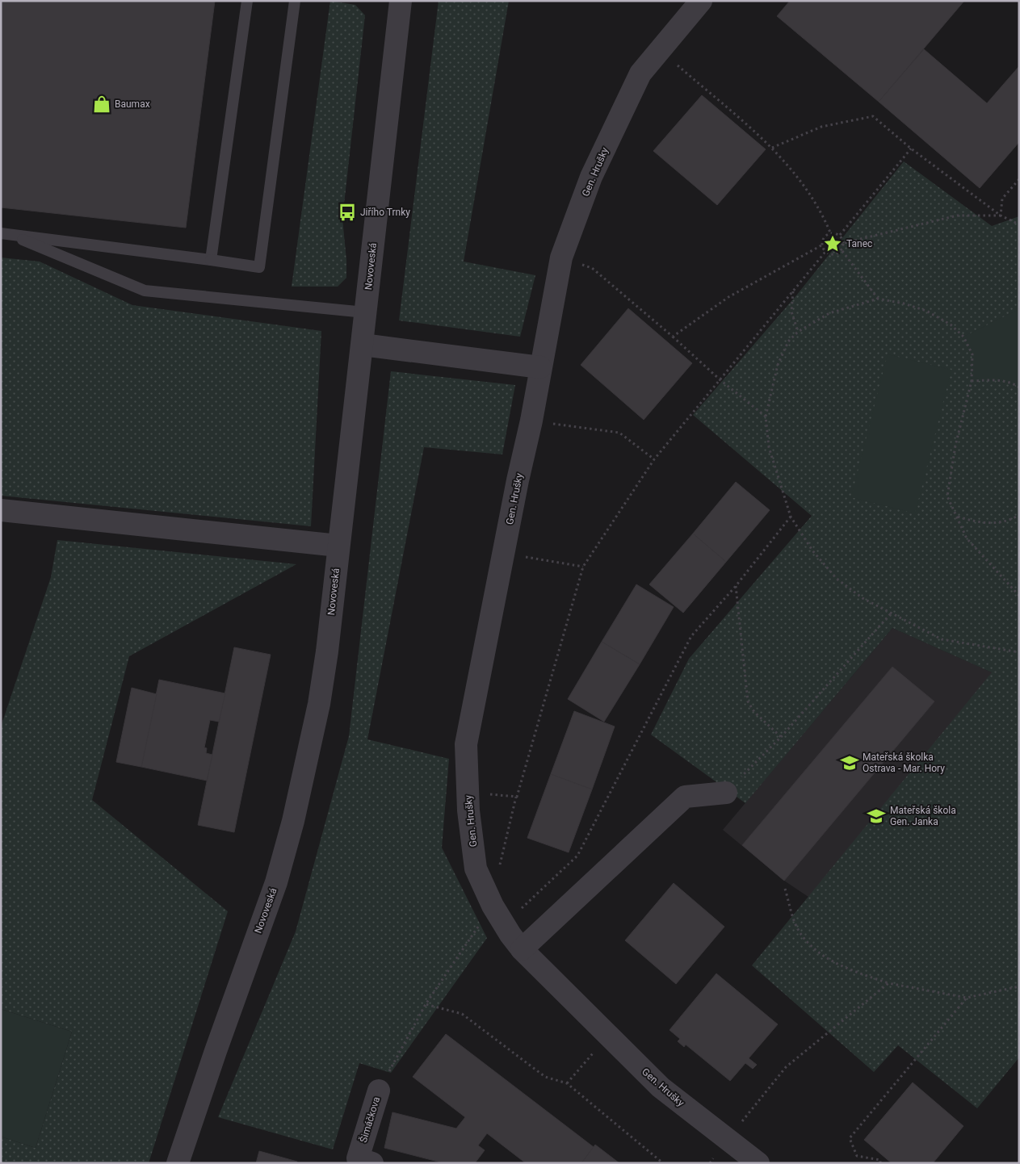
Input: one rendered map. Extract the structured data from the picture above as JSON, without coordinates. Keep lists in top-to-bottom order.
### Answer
{
  "streets": {
    "street": ["Gen. Hrušky", "Novoveská", "Šimáčkova"]
  },
  "places": {
    "shop": ["Baumax"],
    "bus stop": ["Jiřího Trnky"],
    "place": ["Tanec"],
    "school or university": ["Mateřská školka Ostrava - Mar. Hory", "Mateřská škola Gen. Janka"]
  }
}
